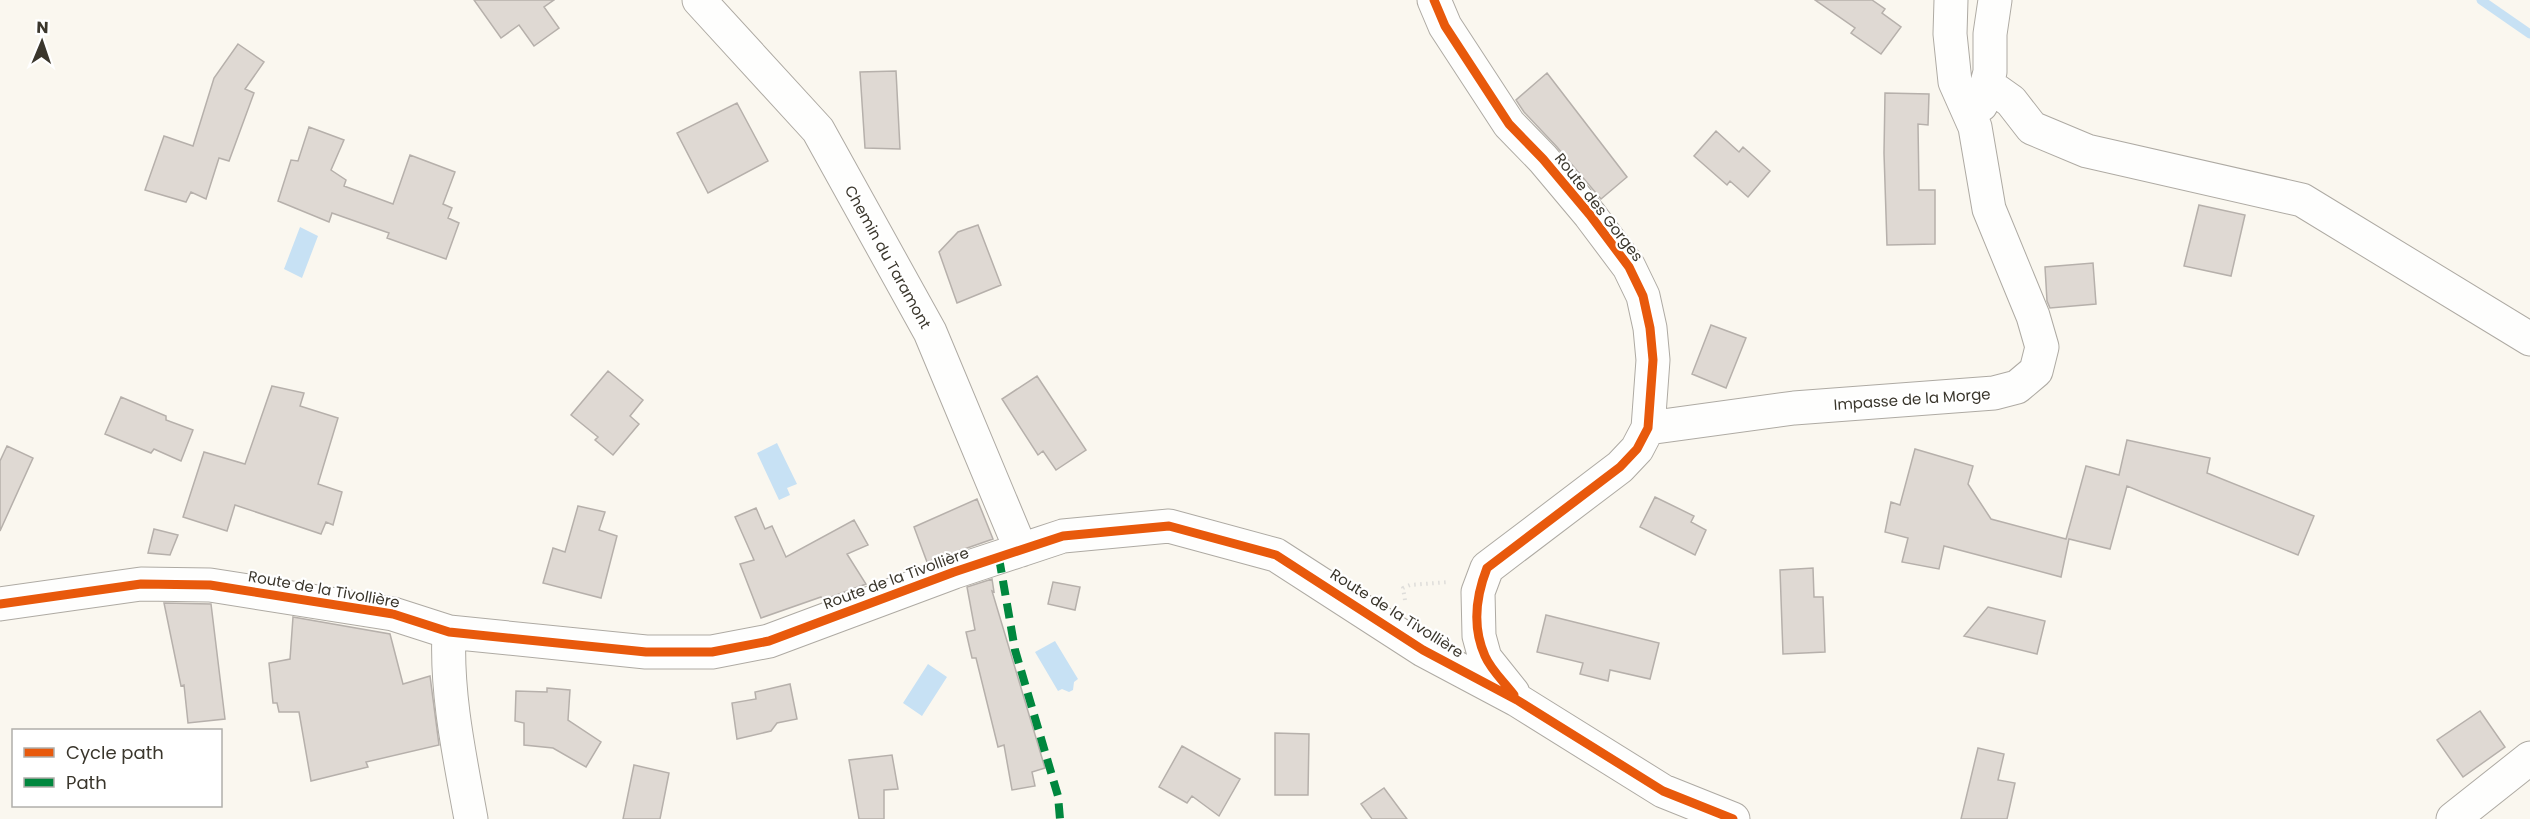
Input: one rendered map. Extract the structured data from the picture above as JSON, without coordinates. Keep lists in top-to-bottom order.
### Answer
{
  "streets": {
    "street": [
      "Route des Gorges",
      "Chemin du Taramont",
      "Impasse de la Morge",
      "Route de la Tivollière"
    ]
  },
  "crossings": [
    ["Route des Gorges", "Impasse de la Morge"],
    ["Chemin du Taramont", "Route de la Tivollière"]
  ],
  "legend": ["Cycle path", "Path"],
  "north": "top"
}
